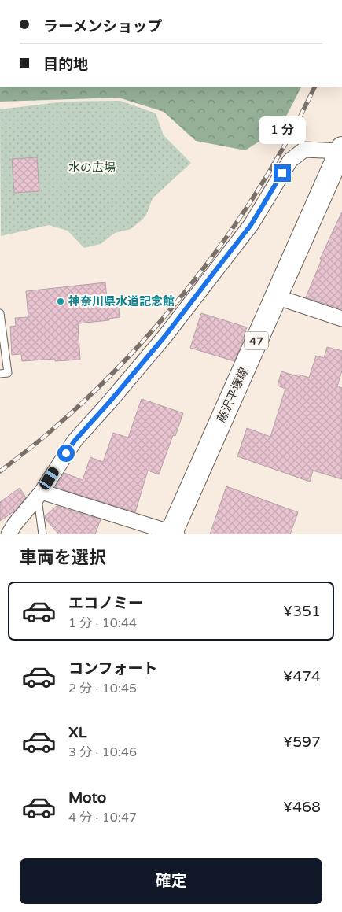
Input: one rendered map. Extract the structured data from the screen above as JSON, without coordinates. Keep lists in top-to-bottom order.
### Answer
{
  "streets": {
    "main road": ["47", "藤沢平塚線"]
  },
  "parks": ["水の広場"],
  "places": ["神奈川県水道記念館"],
  "page": {
    "banner": ["ラーメンショップ", "目的地"],
    "bubble": "1 分",
    "heading": "車両を選択",
    "list": [
      {
        "name": "エコノミー",
        "note": "1 分 · 10:44",
        "value": "¥351"
      },
      {
        "name": "コンフォート",
        "note": "2 分 · 10:45",
        "value": "¥474"
      },
      {
        "name": "XL",
        "note": "3 分 · 10:46",
        "value": "¥597"
      },
      {
        "name": "Moto",
        "note": "4 分 · 10:47",
        "value": "¥468"
      }
    ],
    "buttons": "確定"
  }
}
